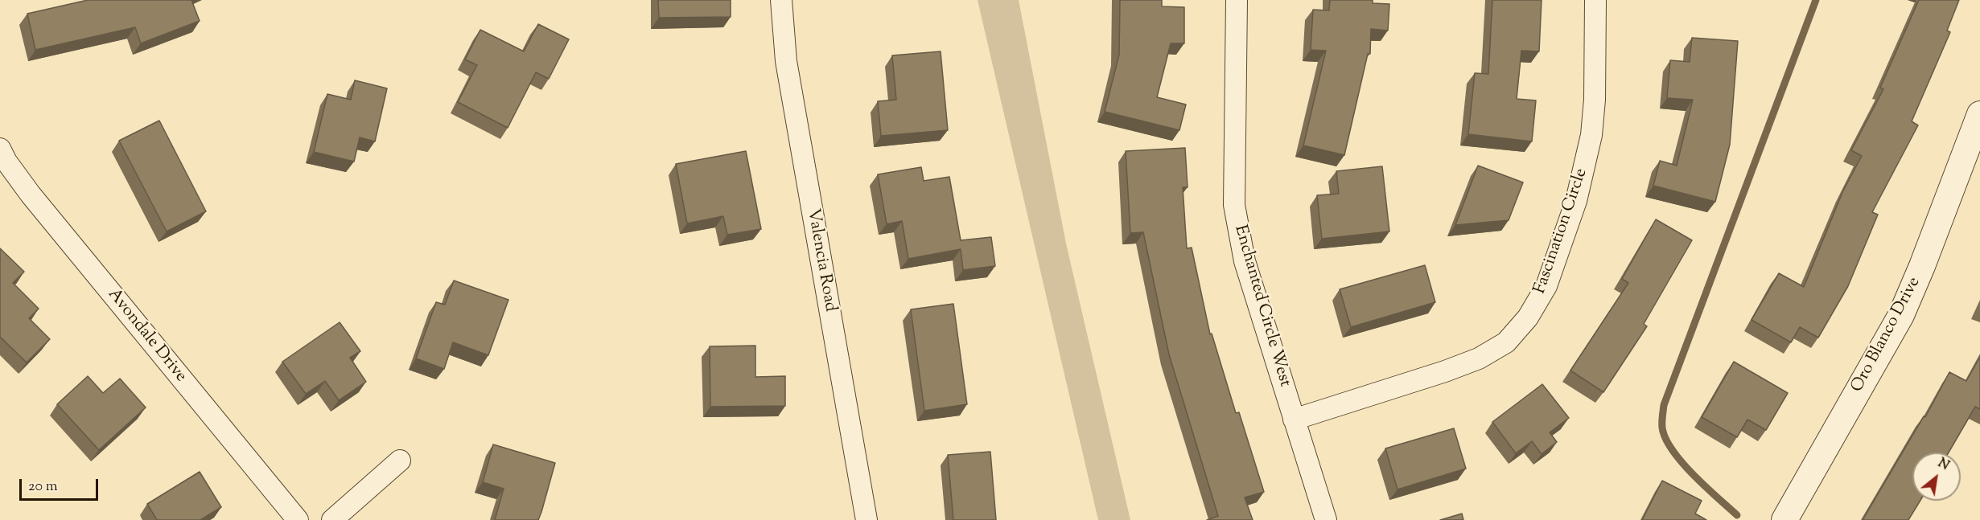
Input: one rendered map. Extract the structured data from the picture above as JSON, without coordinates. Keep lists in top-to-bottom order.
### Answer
{
  "streets": {
    "street": [
      "Fascination Circle",
      "Valencia Road",
      "Enchanted Circle West",
      "Oro Blanco Drive",
      "Avondale Drive"
    ]
  },
  "crossings": [
    ["Fascination Circle", "Enchanted Circle West"]
  ],
  "scale_bar": "20 m",
  "north": "top right"
}
